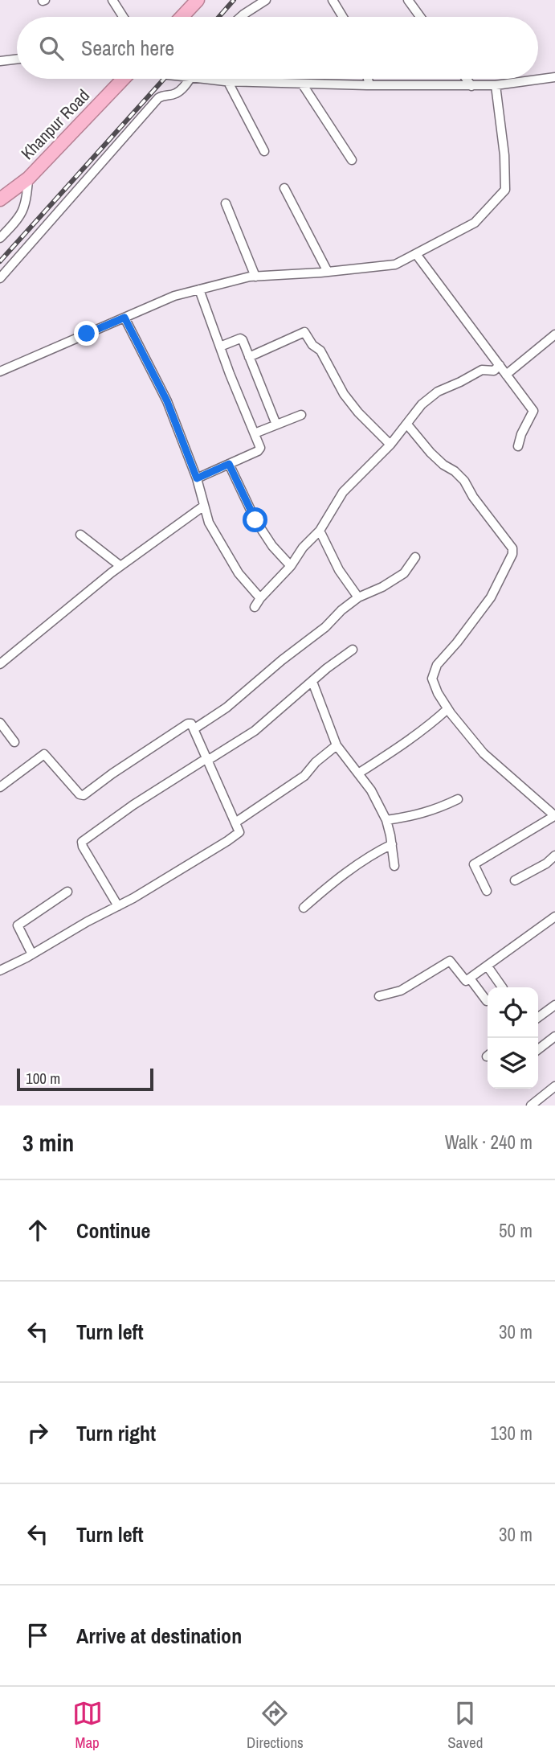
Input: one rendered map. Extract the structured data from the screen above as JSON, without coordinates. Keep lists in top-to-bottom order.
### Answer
{
  "streets": {
    "highway": ["Khanpur Road"]
  },
  "scale_bar": "100 m",
  "page": {
    "search": "Search here",
    "scale": "100 m",
    "heading": ["3 min", "Walk · 240 m"],
    "list": [
      ["Continue", "50 m"],
      ["Turn left", "30 m"],
      ["Turn right", "130 m"],
      ["Turn left", "30 m"],
      "Arrive at destination"
    ],
    "nav": ["Map", "Directions", "Saved"]
  }
}
